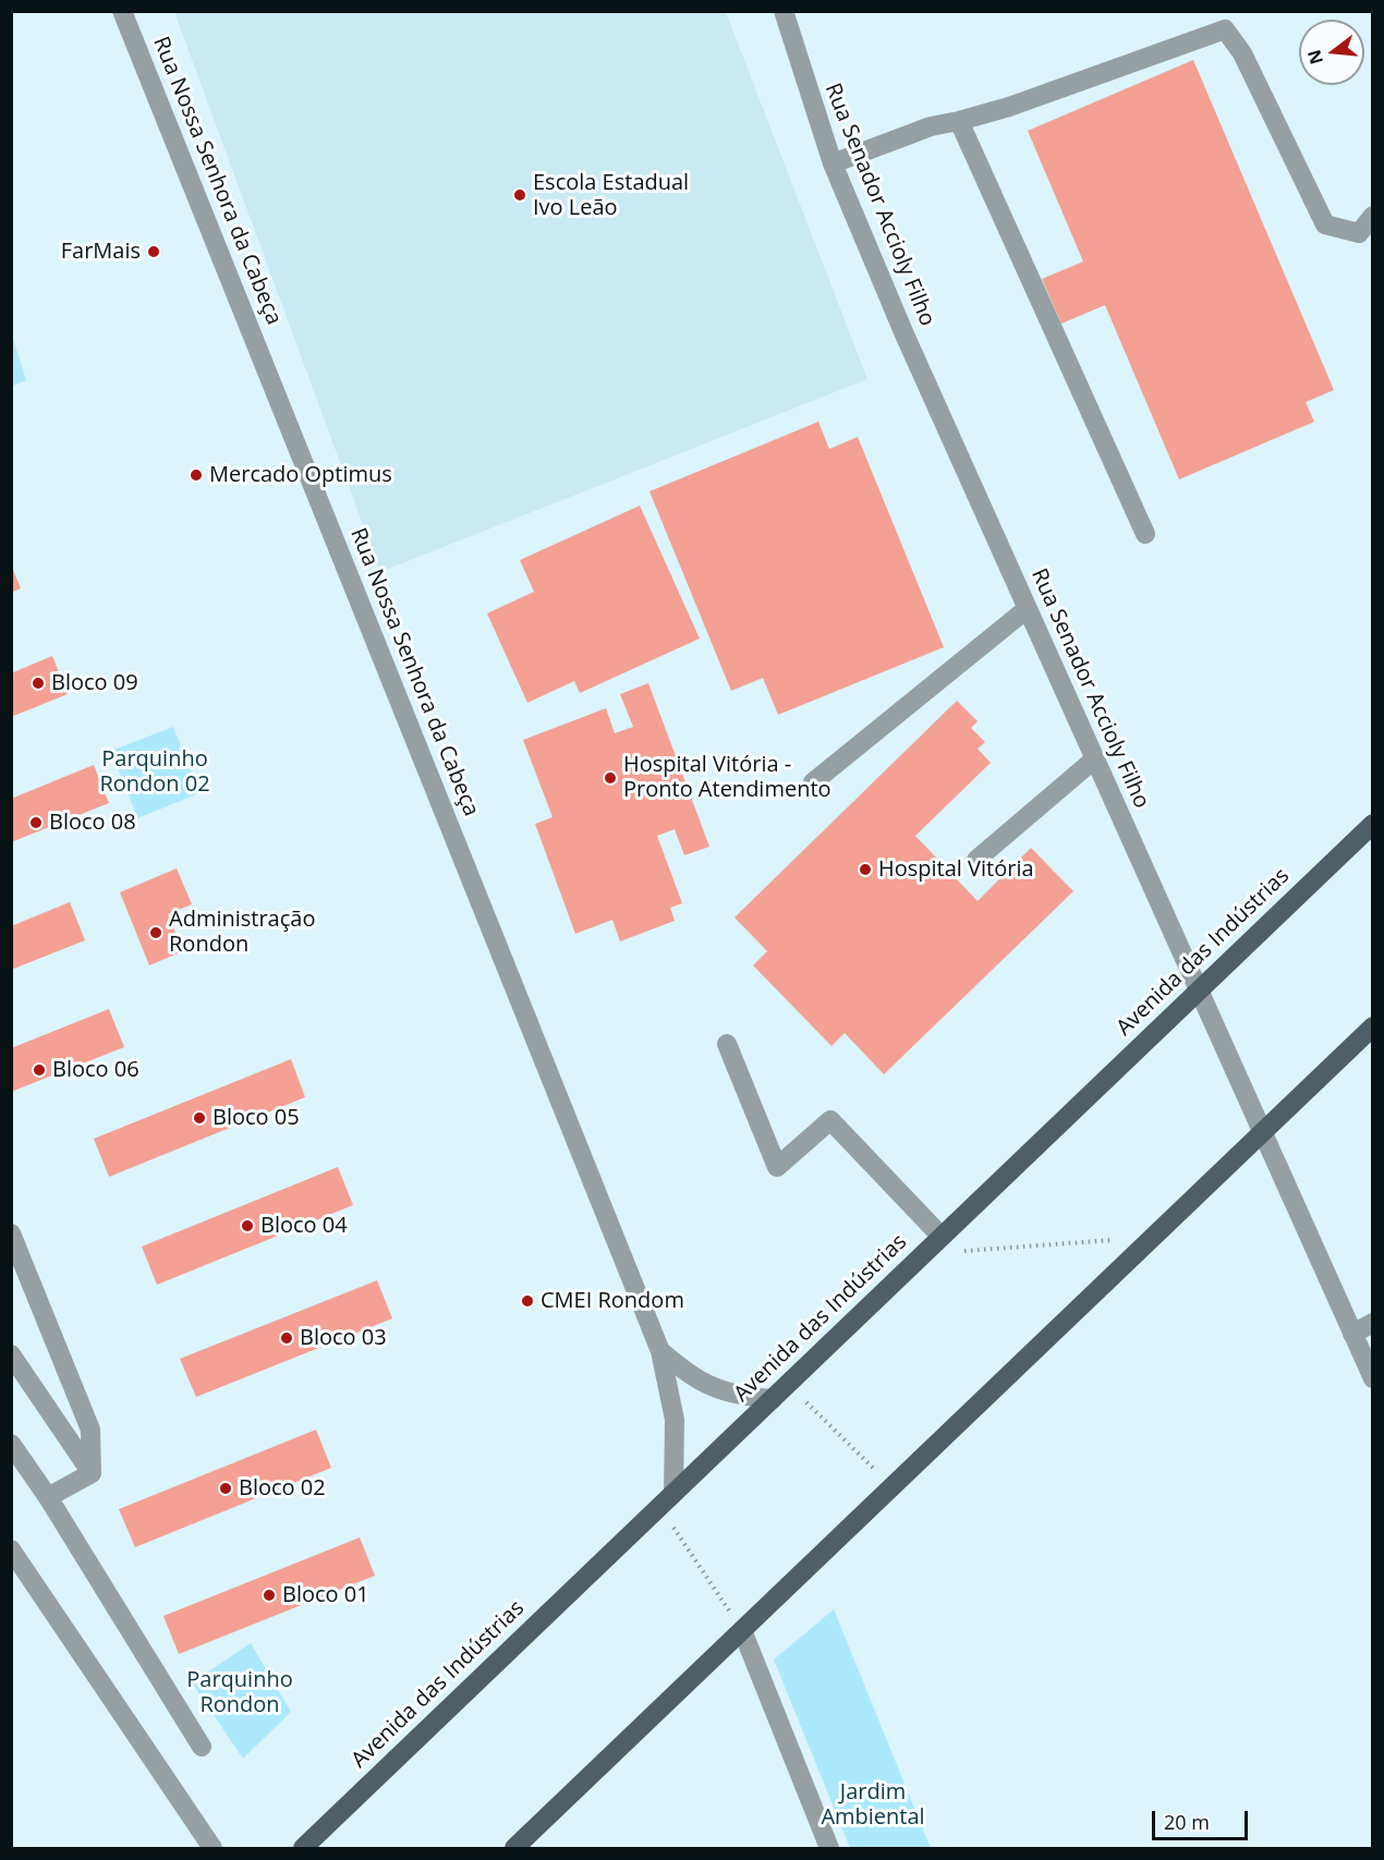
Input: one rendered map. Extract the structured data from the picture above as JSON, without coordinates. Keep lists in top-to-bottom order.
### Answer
{
  "streets": {
    "main road": ["Avenida das Indústrias"],
    "street": ["Rua Nossa Senhora da Cabeça", "Rua Senador Accioly Filho"]
  },
  "crossings": [
    ["Rua Nossa Senhora da Cabeça", "Avenida das Indústrias"],
    ["Rua Senador Accioly Filho", "Avenida das Indústrias"]
  ],
  "parks": ["Parquinho Rondon 02", "Parquinho Rondon", "Jardim Ambiental"],
  "places": [
    "Escola Estadual Ivo Leão",
    "FarMais",
    "Mercado Optimus",
    "Bloco 09",
    "Hospital Vitória - Pronto Atendimento",
    "Bloco 08",
    "Hospital Vitória",
    "Administração Rondon",
    "Bloco 06",
    "Bloco 05",
    "Bloco 04",
    "CMEI Rondom",
    "Bloco 03",
    "Bloco 02",
    "Bloco 01"
  ],
  "scale_bar": "20 m",
  "north": "left"
}
